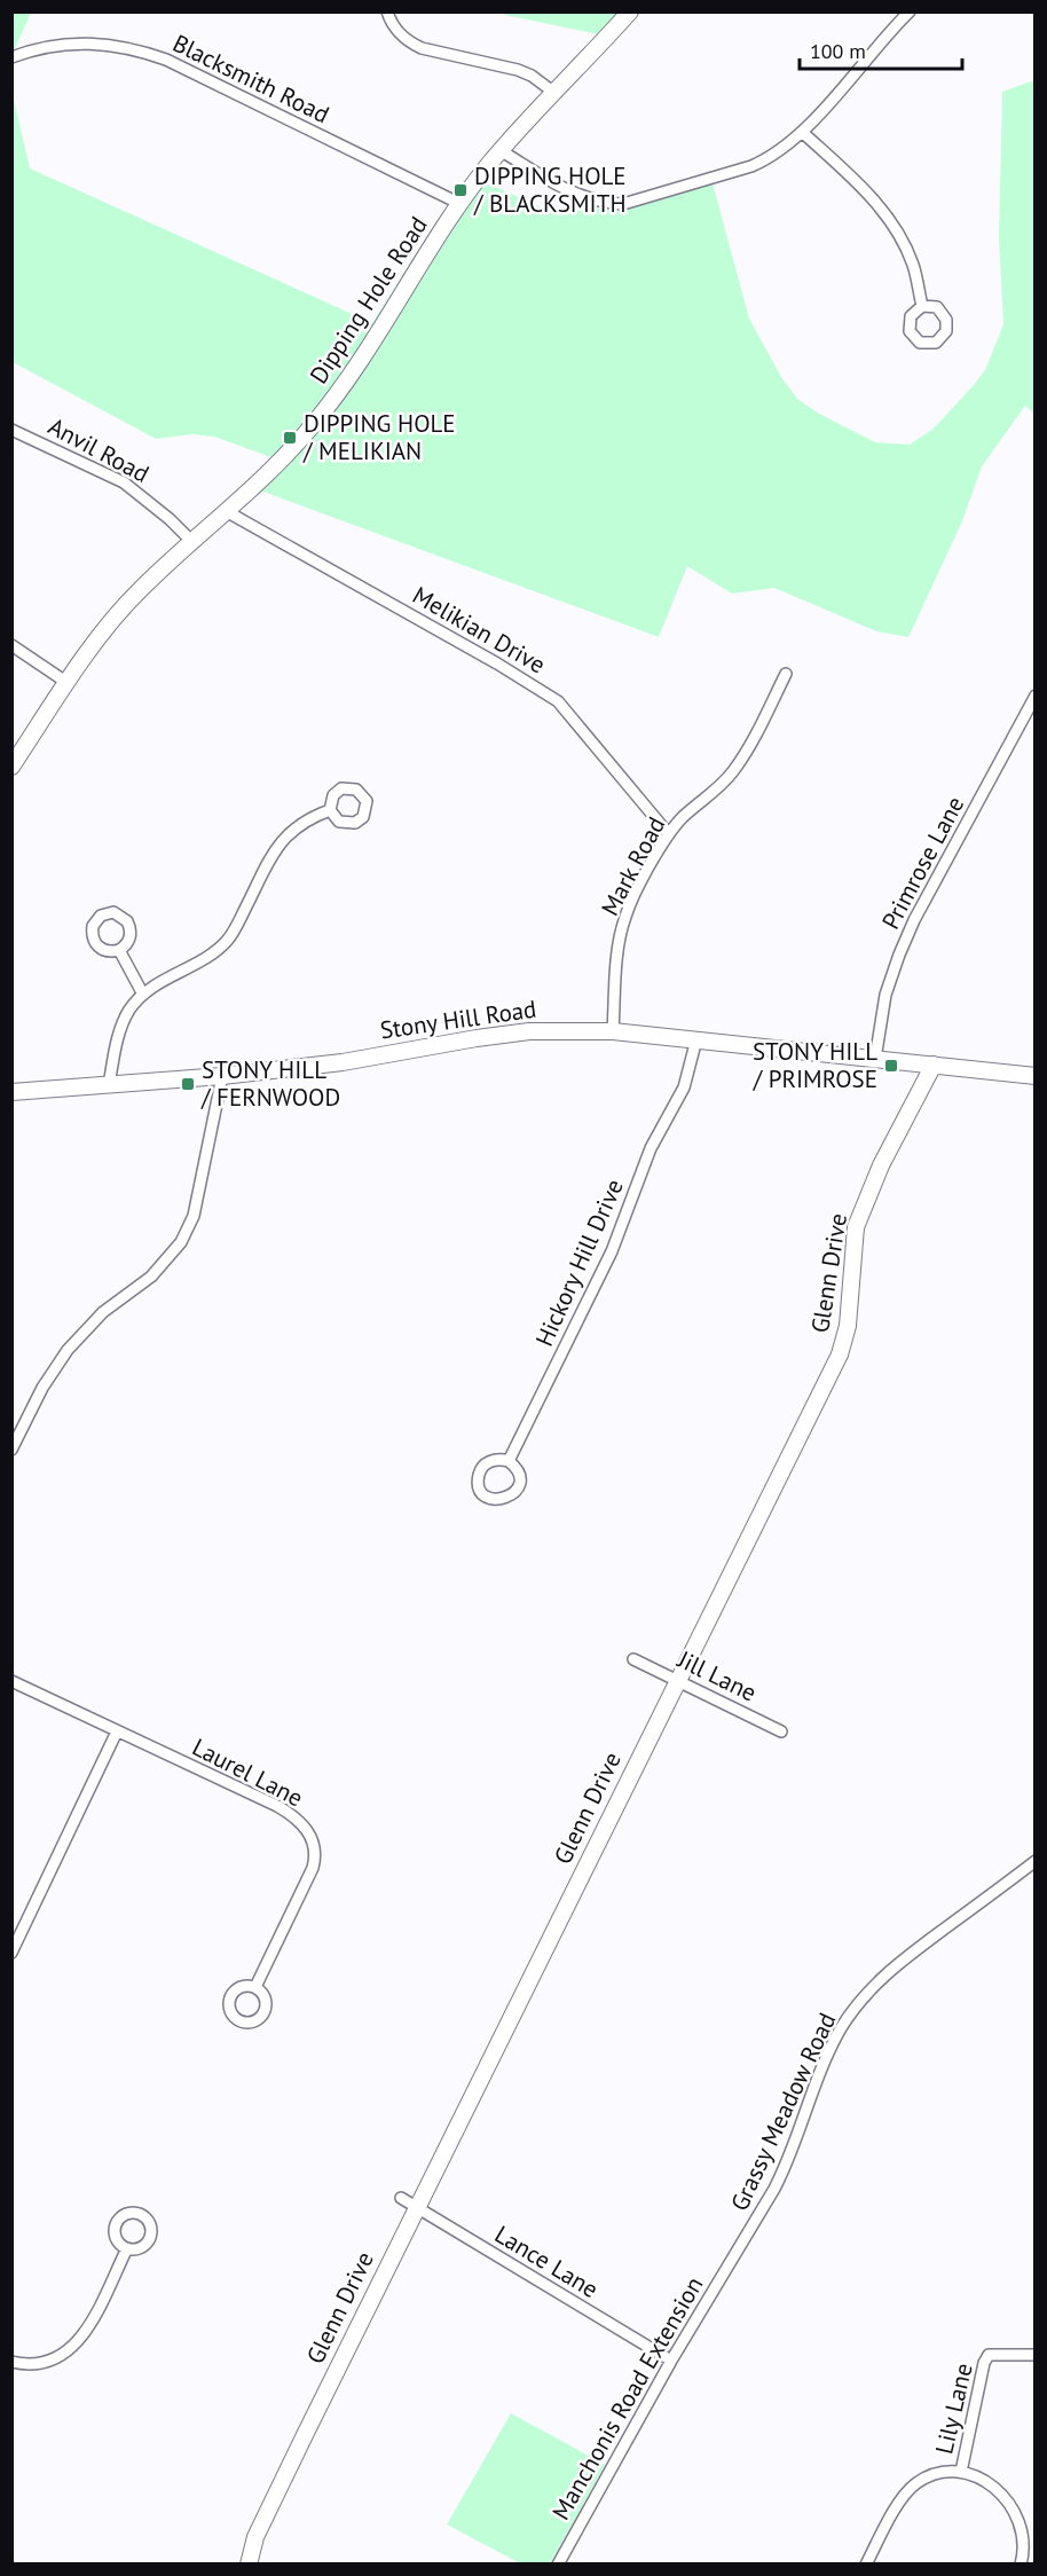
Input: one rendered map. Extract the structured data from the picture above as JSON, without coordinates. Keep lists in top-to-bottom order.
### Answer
{
  "streets": {
    "main road": ["Dipping Hole Road", "Stony Hill Road", "Glenn Drive"],
    "street": [
      "Blacksmith Road",
      "Anvil Road",
      "Melikian Drive",
      "Primrose Lane",
      "Mark Road",
      "Hickory Hill Drive",
      "Jill Lane",
      "Laurel Lane",
      "Grassy Meadow Road",
      "Lance Lane",
      "Manchonis Road Extension",
      "Lily Lane"
    ]
  },
  "crossings": [
    ["Blacksmith Road", "Dipping Hole Road"],
    ["Dipping Hole Road", "Anvil Road"],
    ["Dipping Hole Road", "Melikian Drive"],
    ["Melikian Drive", "Mark Road"],
    ["Primrose Lane", "Stony Hill Road"],
    ["Mark Road", "Stony Hill Road"],
    ["Stony Hill Road", "Hickory Hill Drive"],
    ["Stony Hill Road", "Glenn Drive"],
    ["Glenn Drive", "Jill Lane"],
    ["Glenn Drive", "Lance Lane"],
    ["Grassy Meadow Road", "Manchonis Road Extension"],
    ["Lance Lane", "Manchonis Road Extension"]
  ],
  "places": {
    "transit": [
      "DIPPING HOLE / BLACKSMITH",
      "DIPPING HOLE / MELIKIAN",
      "STONY HILL / PRIMROSE",
      "STONY HILL / FERNWOOD"
    ]
  },
  "scale_bar": "100 m"
}
